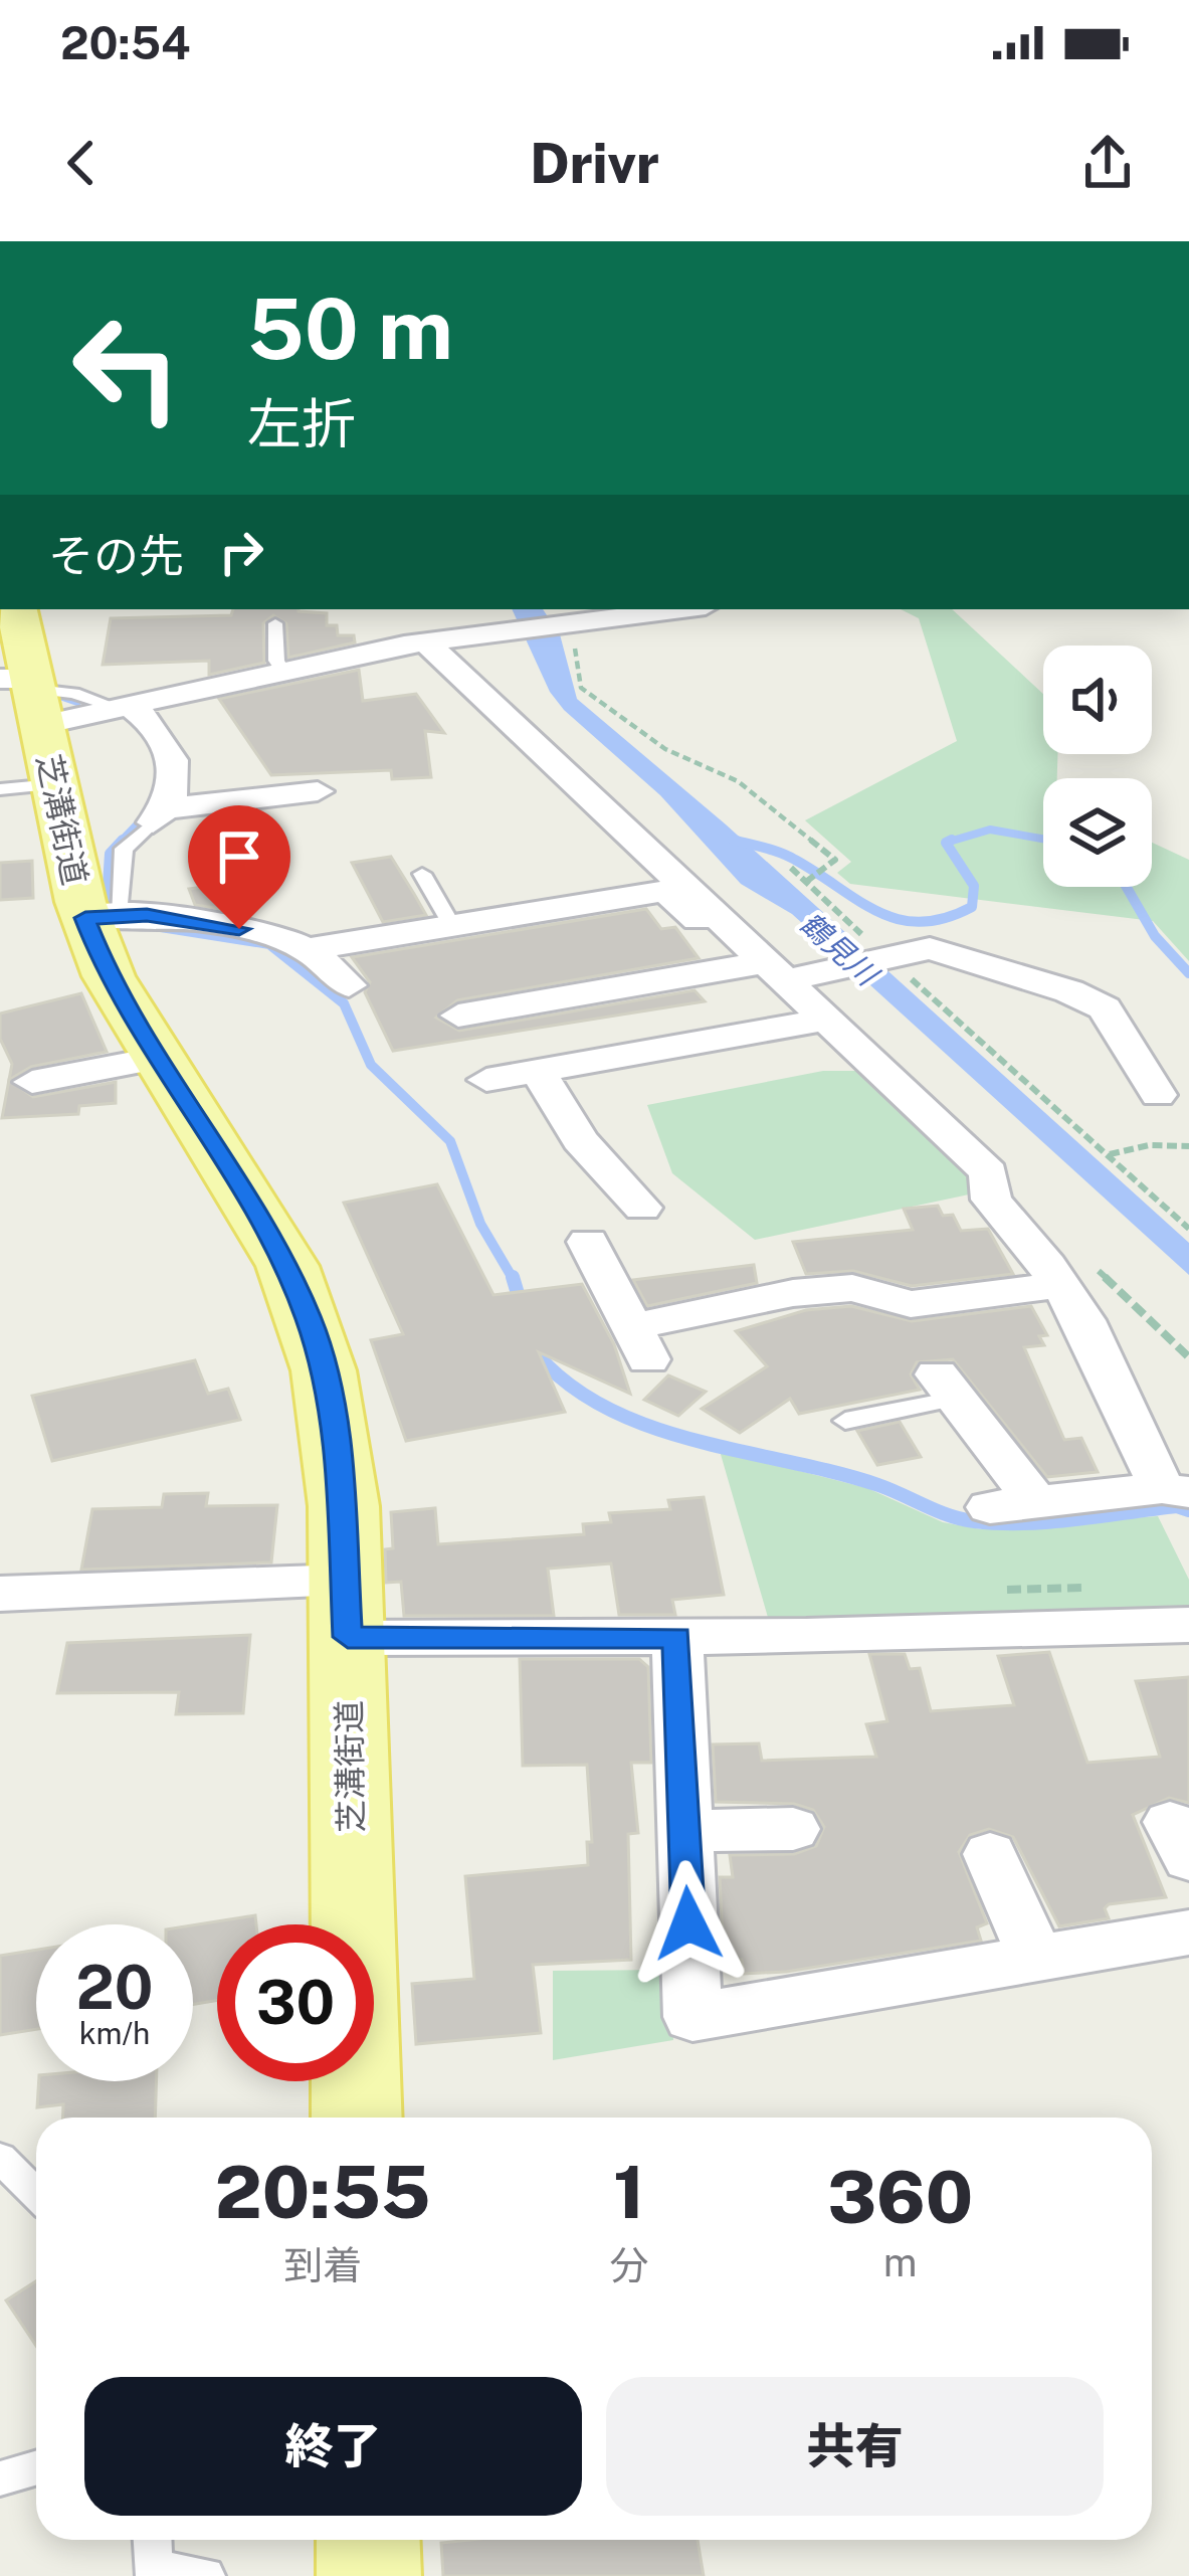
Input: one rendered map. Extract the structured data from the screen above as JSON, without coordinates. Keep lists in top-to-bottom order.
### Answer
{
  "streets": {
    "main road": ["芝溝街道"]
  },
  "water": ["鶴見川"],
  "page": {
    "status": "20:54",
    "header": "Drivr",
    "turn": ["50 m", "左折"],
    "then": "その先",
    "speed": "20 km/h",
    "limit": "30",
    "eta": [
      "20:55",
      "到着",
      "1",
      "分",
      "360",
      "m"
    ],
    "buttons": ["終了", "共有"]
  }
}
